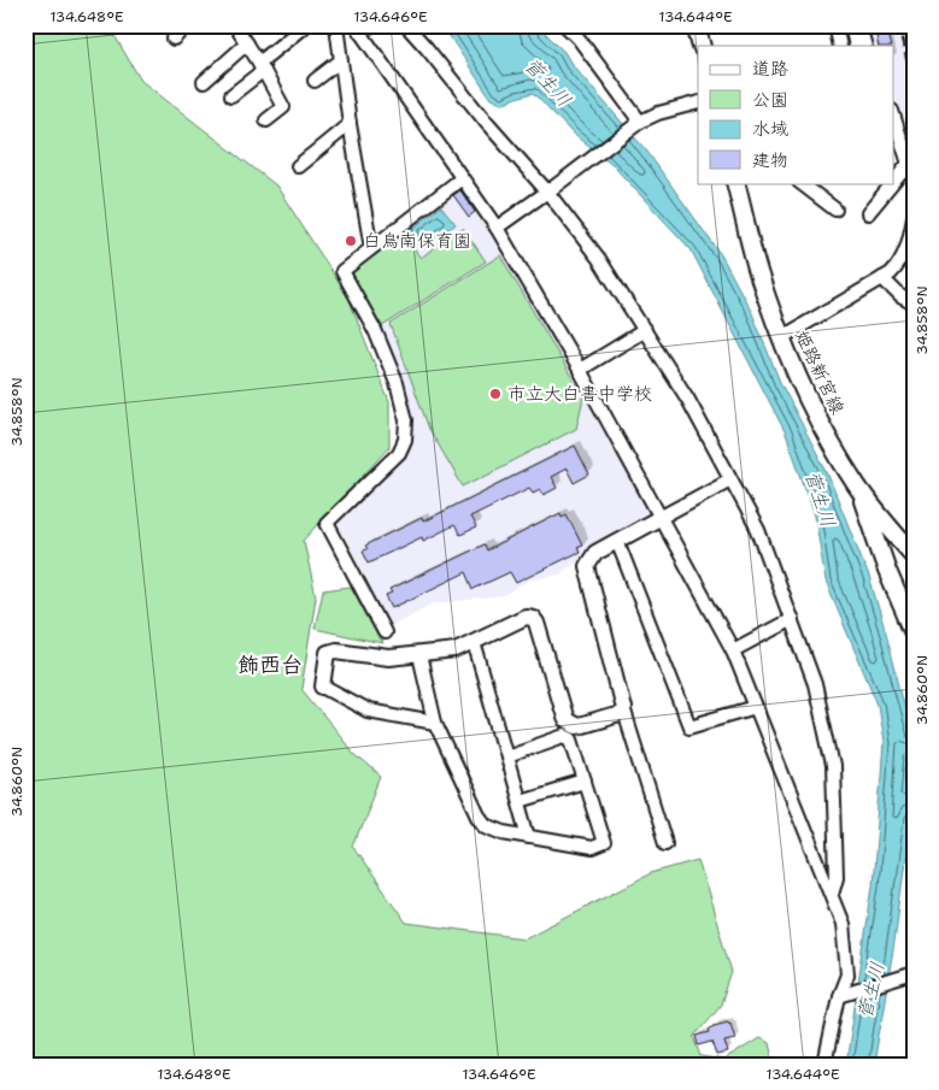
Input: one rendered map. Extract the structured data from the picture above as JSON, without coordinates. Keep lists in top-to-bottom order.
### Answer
{
  "streets": {
    "main road": ["姫路新宮線"]
  },
  "districts": ["飾西台"],
  "water": ["菅生川"],
  "places": ["白鳥南保育園", "市立大白書中学校"],
  "legend": [
    "道路",
    "公園",
    "水域",
    "建物"
  ],
  "coordinates": [
    "134.648°E",
    "134.646°E",
    "134.644°E",
    "34.858°N",
    "34.860°N"
  ]
}
